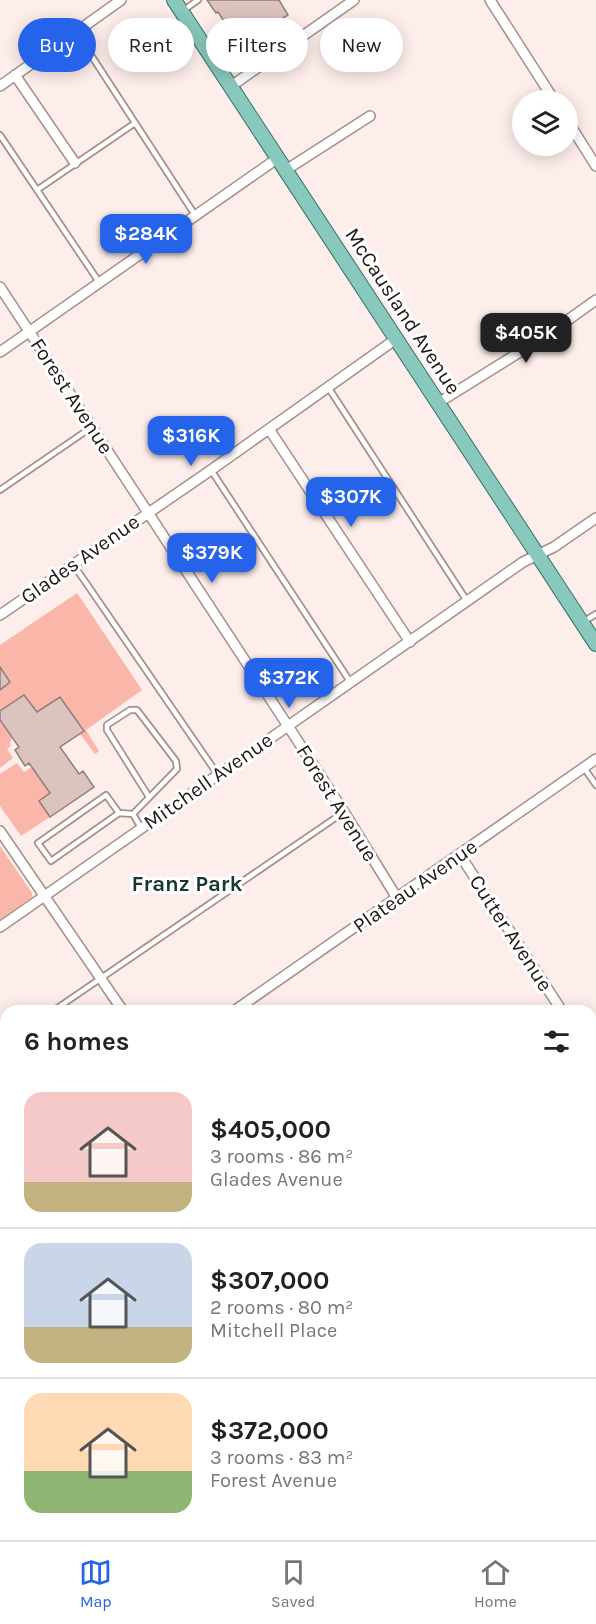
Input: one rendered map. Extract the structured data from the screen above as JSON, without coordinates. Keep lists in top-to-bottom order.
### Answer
{
  "streets": {
    "main road": ["McCausland Avenue"],
    "street": [
      "Forest Avenue",
      "Glades Avenue",
      "Mitchell Avenue",
      "Plateau Avenue",
      "Cutter Avenue"
    ]
  },
  "crossings": [
    ["McCausland Avenue", "Glades Avenue"],
    ["McCausland Avenue", "Mitchell Avenue"],
    ["Forest Avenue", "Glades Avenue"],
    ["Forest Avenue", "Mitchell Avenue"],
    ["Forest Avenue", "Plateau Avenue"],
    ["Plateau Avenue", "Cutter Avenue"]
  ],
  "districts": ["Franz Park"],
  "page": {
    "chip": [
      "Buy",
      "Rent",
      "Filters",
      "New"
    ],
    "price": [
      "$284K",
      "$405K",
      "$316K",
      "$307K",
      "$379K",
      "$372K"
    ],
    "heading": "6 homes",
    "list": [
      {
        "name": "$405,000",
        "note": "3 rooms · 86 m² · Glades Avenue"
      },
      {
        "name": "$307,000",
        "note": "2 rooms · 80 m² · Mitchell Place"
      },
      {
        "name": "$372,000",
        "note": "3 rooms · 83 m² · Forest Avenue"
      }
    ],
    "tabs": ["Map", "Saved", "Home"]
  }
}
